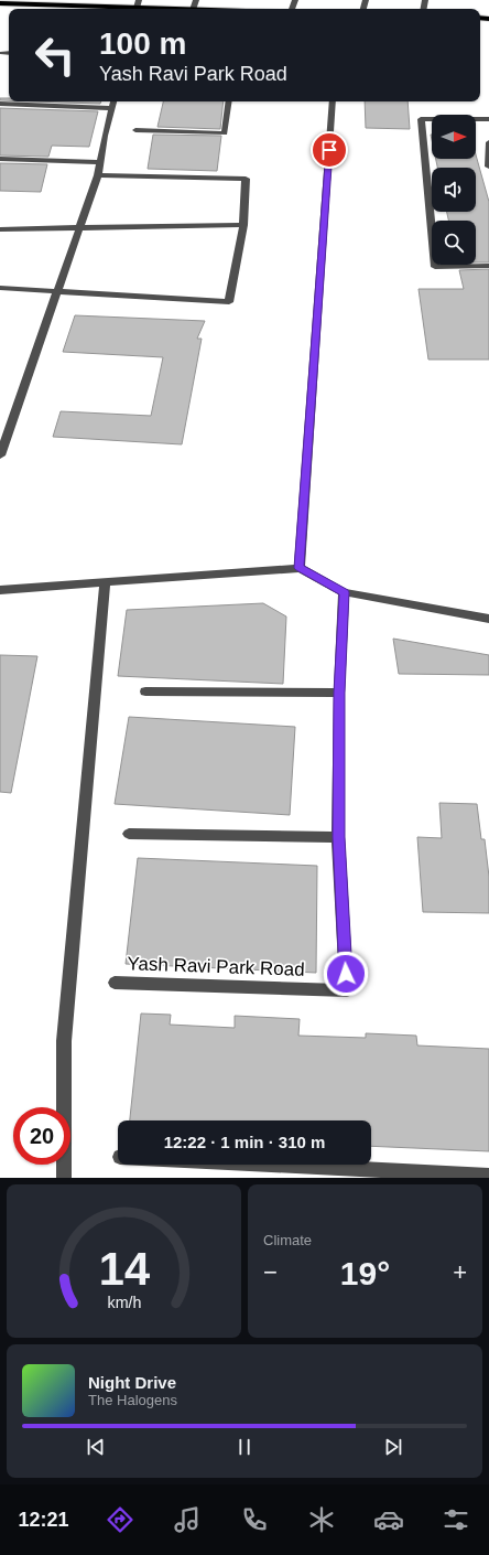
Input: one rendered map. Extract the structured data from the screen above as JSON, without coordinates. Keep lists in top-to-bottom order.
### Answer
{
  "streets": {
    "street": ["Yash Ravi Park Road"]
  },
  "north": "right",
  "page": {
    "turn": ["100 m", "Yash Ravi Park Road"],
    "limit": "20",
    "trip": "12:22 · 1 min · 310 m",
    "tile": "Climate",
    "heat": ["−", "19°", "+"],
    "song": ["Night Drive", "The Halogens"],
    "tabs": "12:21",
    "gauge": ["14", "km/h"]
  }
}
